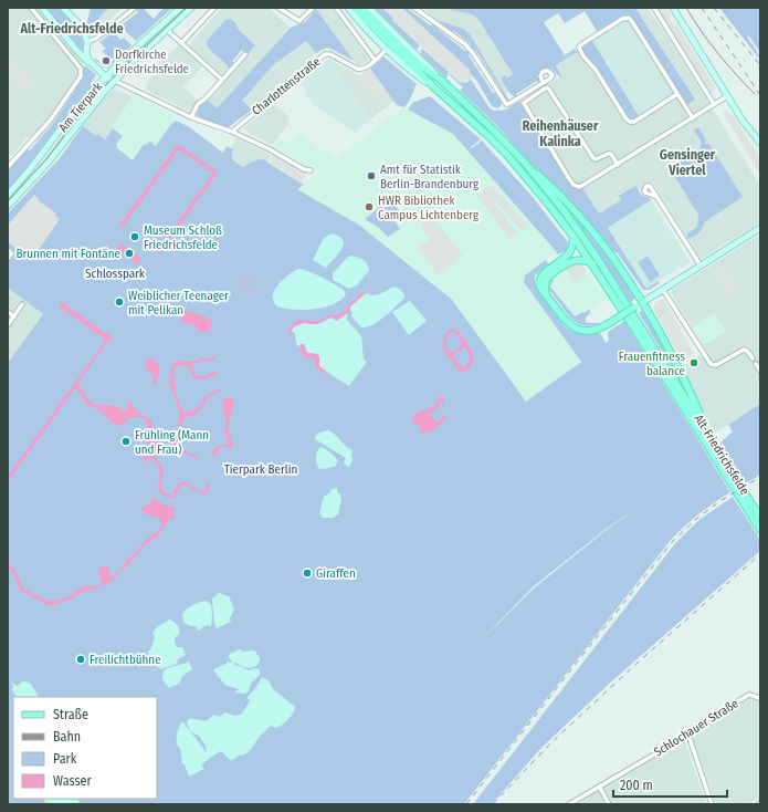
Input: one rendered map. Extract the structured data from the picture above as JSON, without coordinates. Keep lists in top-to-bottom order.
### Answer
{
  "streets": {
    "main road": ["Am Tierpark", "Alt-Friedrichsfelde"],
    "street": ["Charlottenstraße", "Schlochauer Straße"]
  },
  "districts": ["Alt-Friedrichsfelde", "Reihenhäuser Kalinka", "Gensinger Viertel"],
  "parks": ["Schlosspark", "Tierpark Berlin"],
  "places": [
    "Dorfkirche Friedrichsfelde",
    "Amt für Statistik Berlin-Brandenburg",
    "HWR Bibliothek Campus Lichtenberg",
    "Museum Schloß Friedrichsfelde",
    "Brunnen mit Fontäne",
    "Weiblicher Teenager mit Pelikan",
    "Frauenfitness balance",
    "Frühling (Mann und Frau)",
    "Giraffen",
    "Freilichtbühne"
  ],
  "legend": [
    "Straße",
    "Bahn",
    "Park",
    "Wasser"
  ],
  "scale_bar": "200 m"
}
